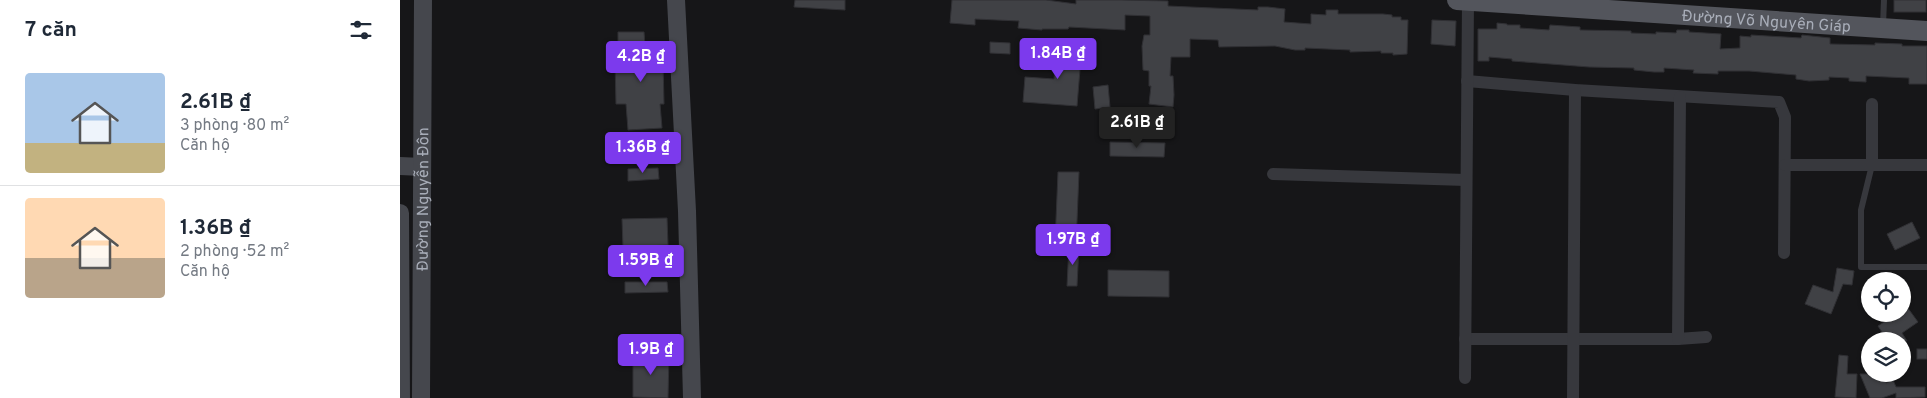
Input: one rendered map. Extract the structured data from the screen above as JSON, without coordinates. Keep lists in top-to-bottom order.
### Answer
{
  "streets": {
    "main road": ["Đường Võ Nguyên Giáp", "Đường Nguyễn Đôn"]
  },
  "page": {
    "heading": "7 căn",
    "price": [
      "1.84B ₫",
      "4.2B ₫",
      "2.61B ₫",
      "1.36B ₫",
      "1.97B ₫",
      "1.59B ₫",
      "1.9B ₫"
    ],
    "list": [
      {
        "name": "2.61B ₫",
        "note": "3 phòng · 80 m² · Căn hộ"
      },
      {
        "name": "1.36B ₫",
        "note": "2 phòng · 52 m² · Căn hộ"
      }
    ]
  }
}
